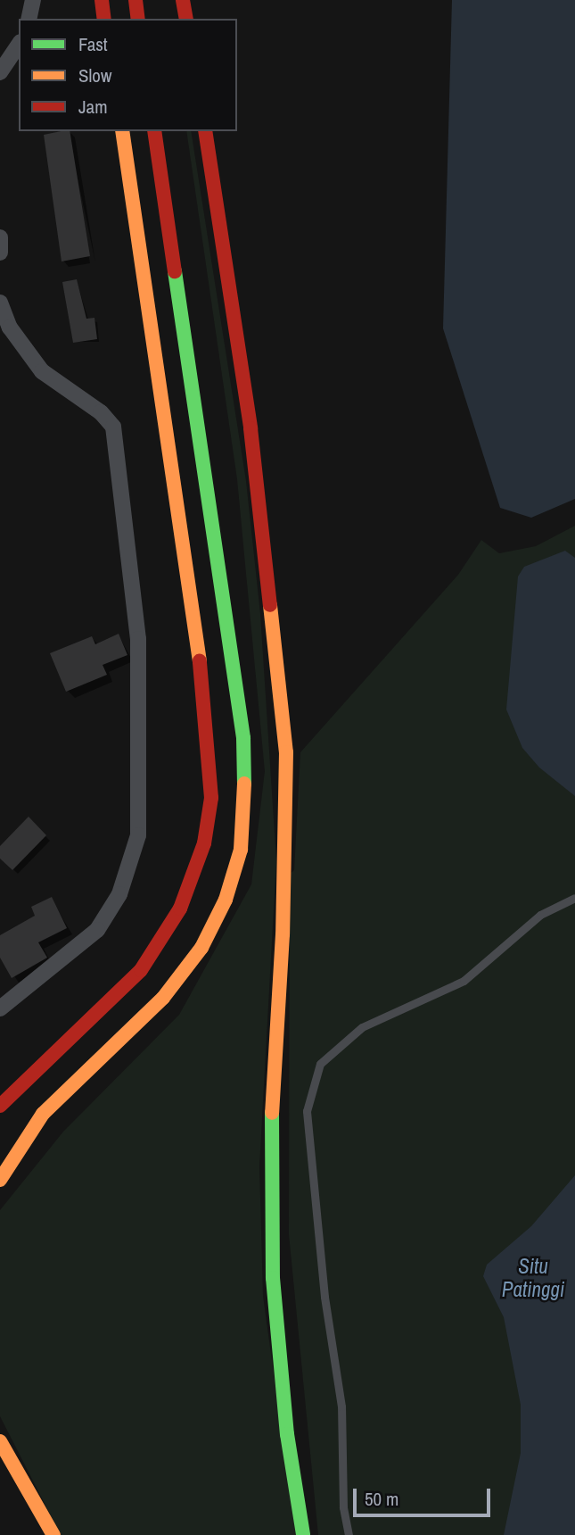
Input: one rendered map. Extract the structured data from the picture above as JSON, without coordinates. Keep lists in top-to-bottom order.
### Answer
{
  "water": ["Situ Patinggi"],
  "legend": ["Fast", "Slow", "Jam"],
  "scale_bar": "50 m"
}
